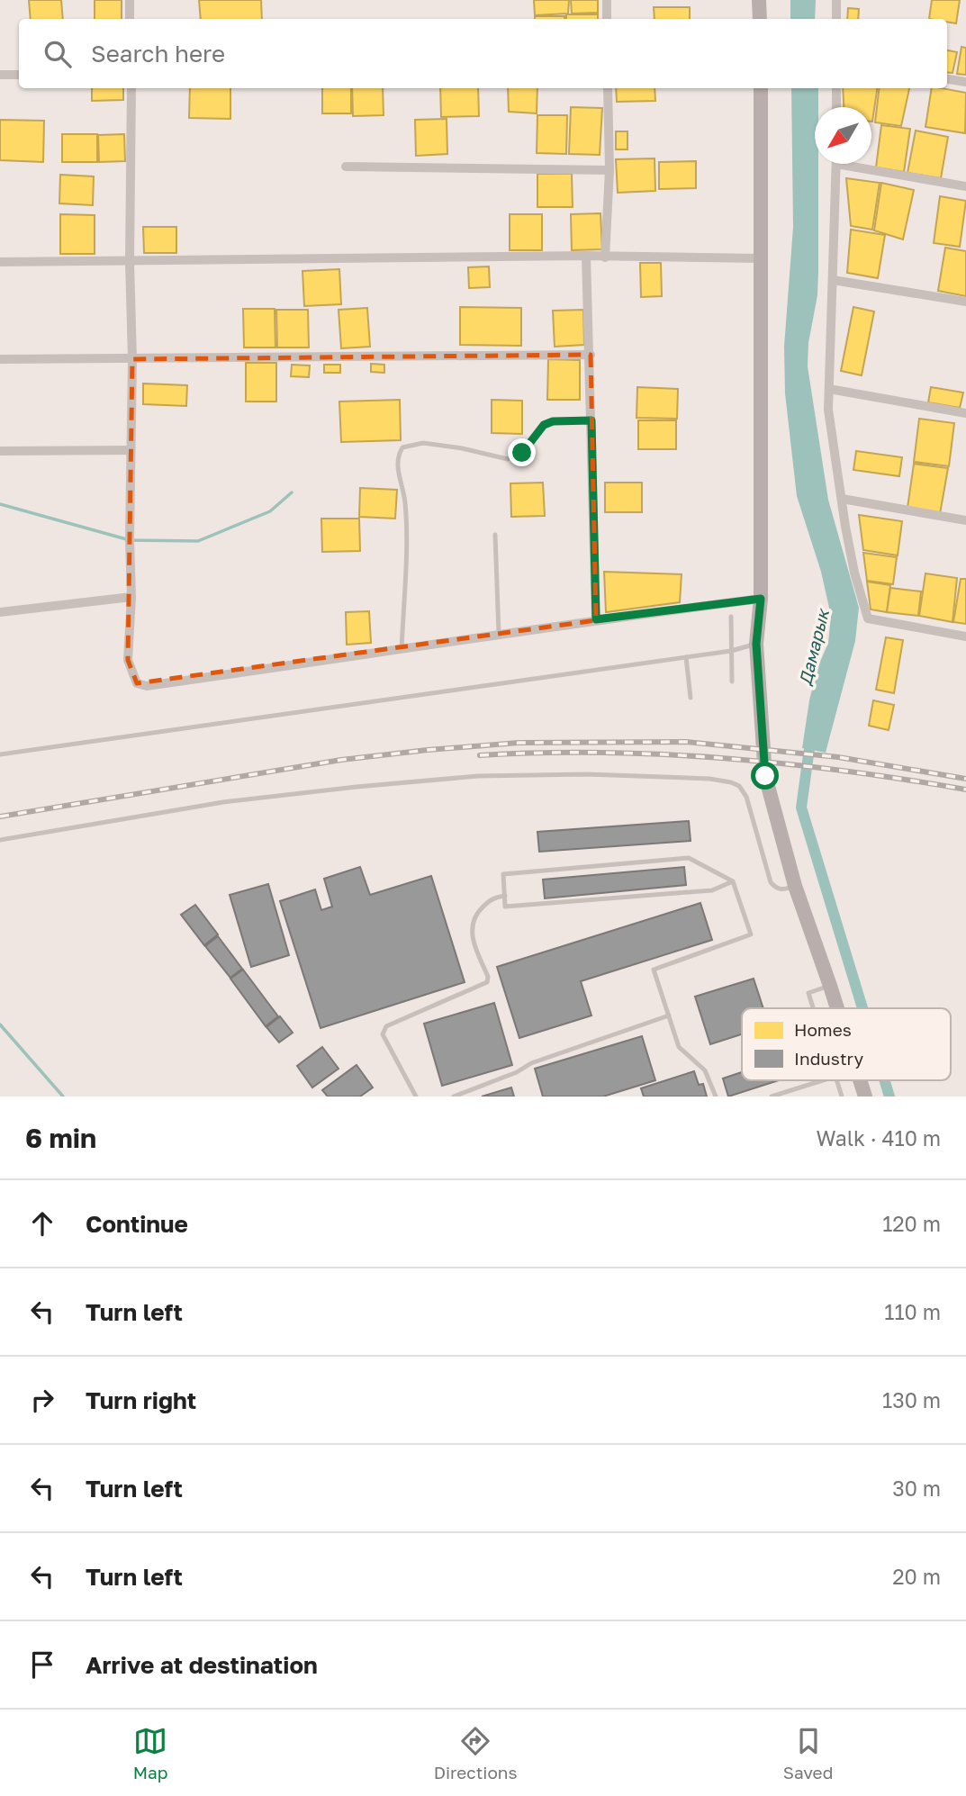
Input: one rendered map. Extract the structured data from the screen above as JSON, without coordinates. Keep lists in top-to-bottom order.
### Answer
{
  "water": ["Дамарык"],
  "legend": ["Homes", "Industry"],
  "north": "bottom left",
  "page": {
    "search": "Search here",
    "heading": ["6 min", "Walk · 410 m"],
    "list": [
      ["Continue", "120 m"],
      ["Turn left", "110 m"],
      ["Turn right", "130 m"],
      ["Turn left", "30 m"],
      ["Turn left", "20 m"],
      "Arrive at destination"
    ],
    "nav": ["Map", "Directions", "Saved"]
  }
}
